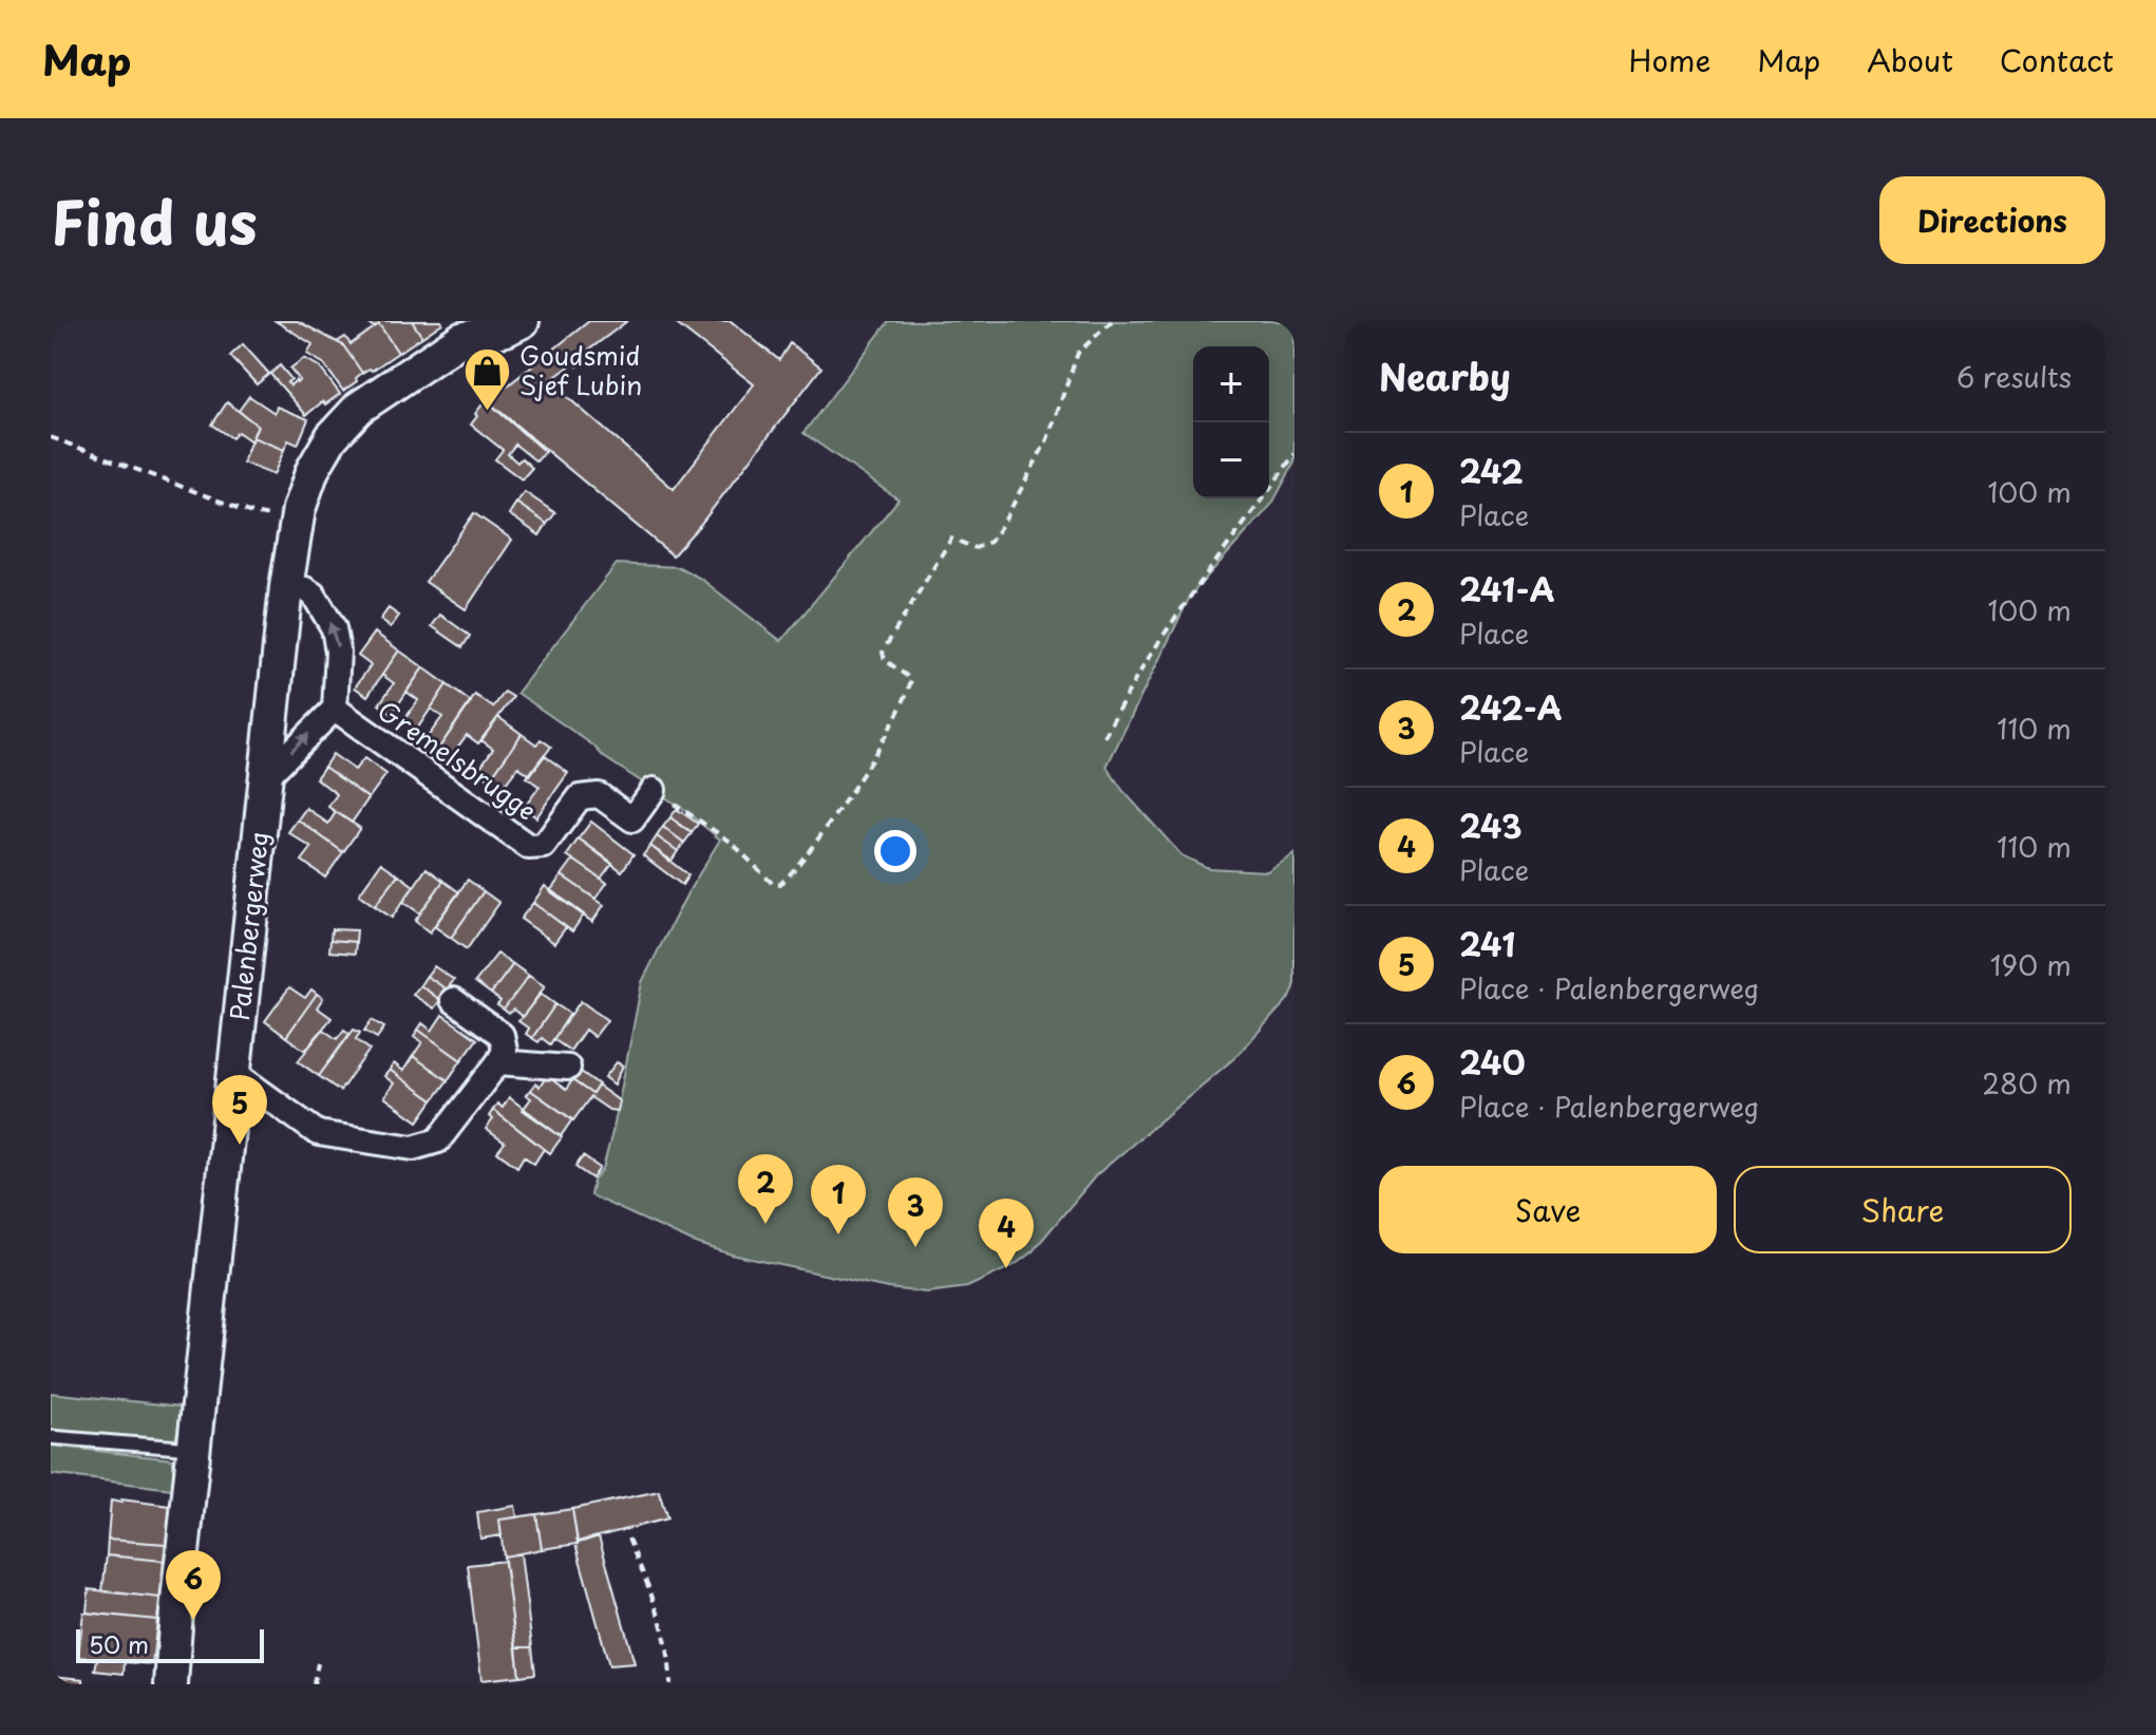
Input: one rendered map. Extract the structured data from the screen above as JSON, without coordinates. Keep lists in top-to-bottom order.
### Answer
{
  "streets": {
    "street": ["Gremelsbrugge", "Palenbergerweg"]
  },
  "places": {
    "shop": ["Goudsmid Sjef Lubin"]
  },
  "scale_bar": "50 m",
  "page": {
    "header": "Map",
    "nav": [
      "Home",
      "Map",
      "About",
      "Contact"
    ],
    "title": "Find us",
    "buttons": [
      "Directions",
      ["Save", "Share"]
    ],
    "heading": ["Nearby", "6 results"],
    "map_buttons": ["+", "−"],
    "list": [
      {
        "mark": "1",
        "name": "242",
        "note": "Place",
        "value": "100 m"
      },
      {
        "mark": "2",
        "name": "241-A",
        "note": "Place",
        "value": "100 m"
      },
      {
        "mark": "3",
        "name": "242-A",
        "note": "Place",
        "value": "110 m"
      },
      {
        "mark": "4",
        "name": "243",
        "note": "Place",
        "value": "110 m"
      },
      {
        "mark": "5",
        "name": "241",
        "note": "Place · Palenbergerweg",
        "value": "190 m"
      },
      {
        "mark": "6",
        "name": "240",
        "note": "Place · Palenbergerweg",
        "value": "280 m"
      }
    ],
    "pins": [
      "5",
      "2",
      "1",
      "3",
      "4",
      "6"
    ],
    "scale": "50 m"
  }
}
